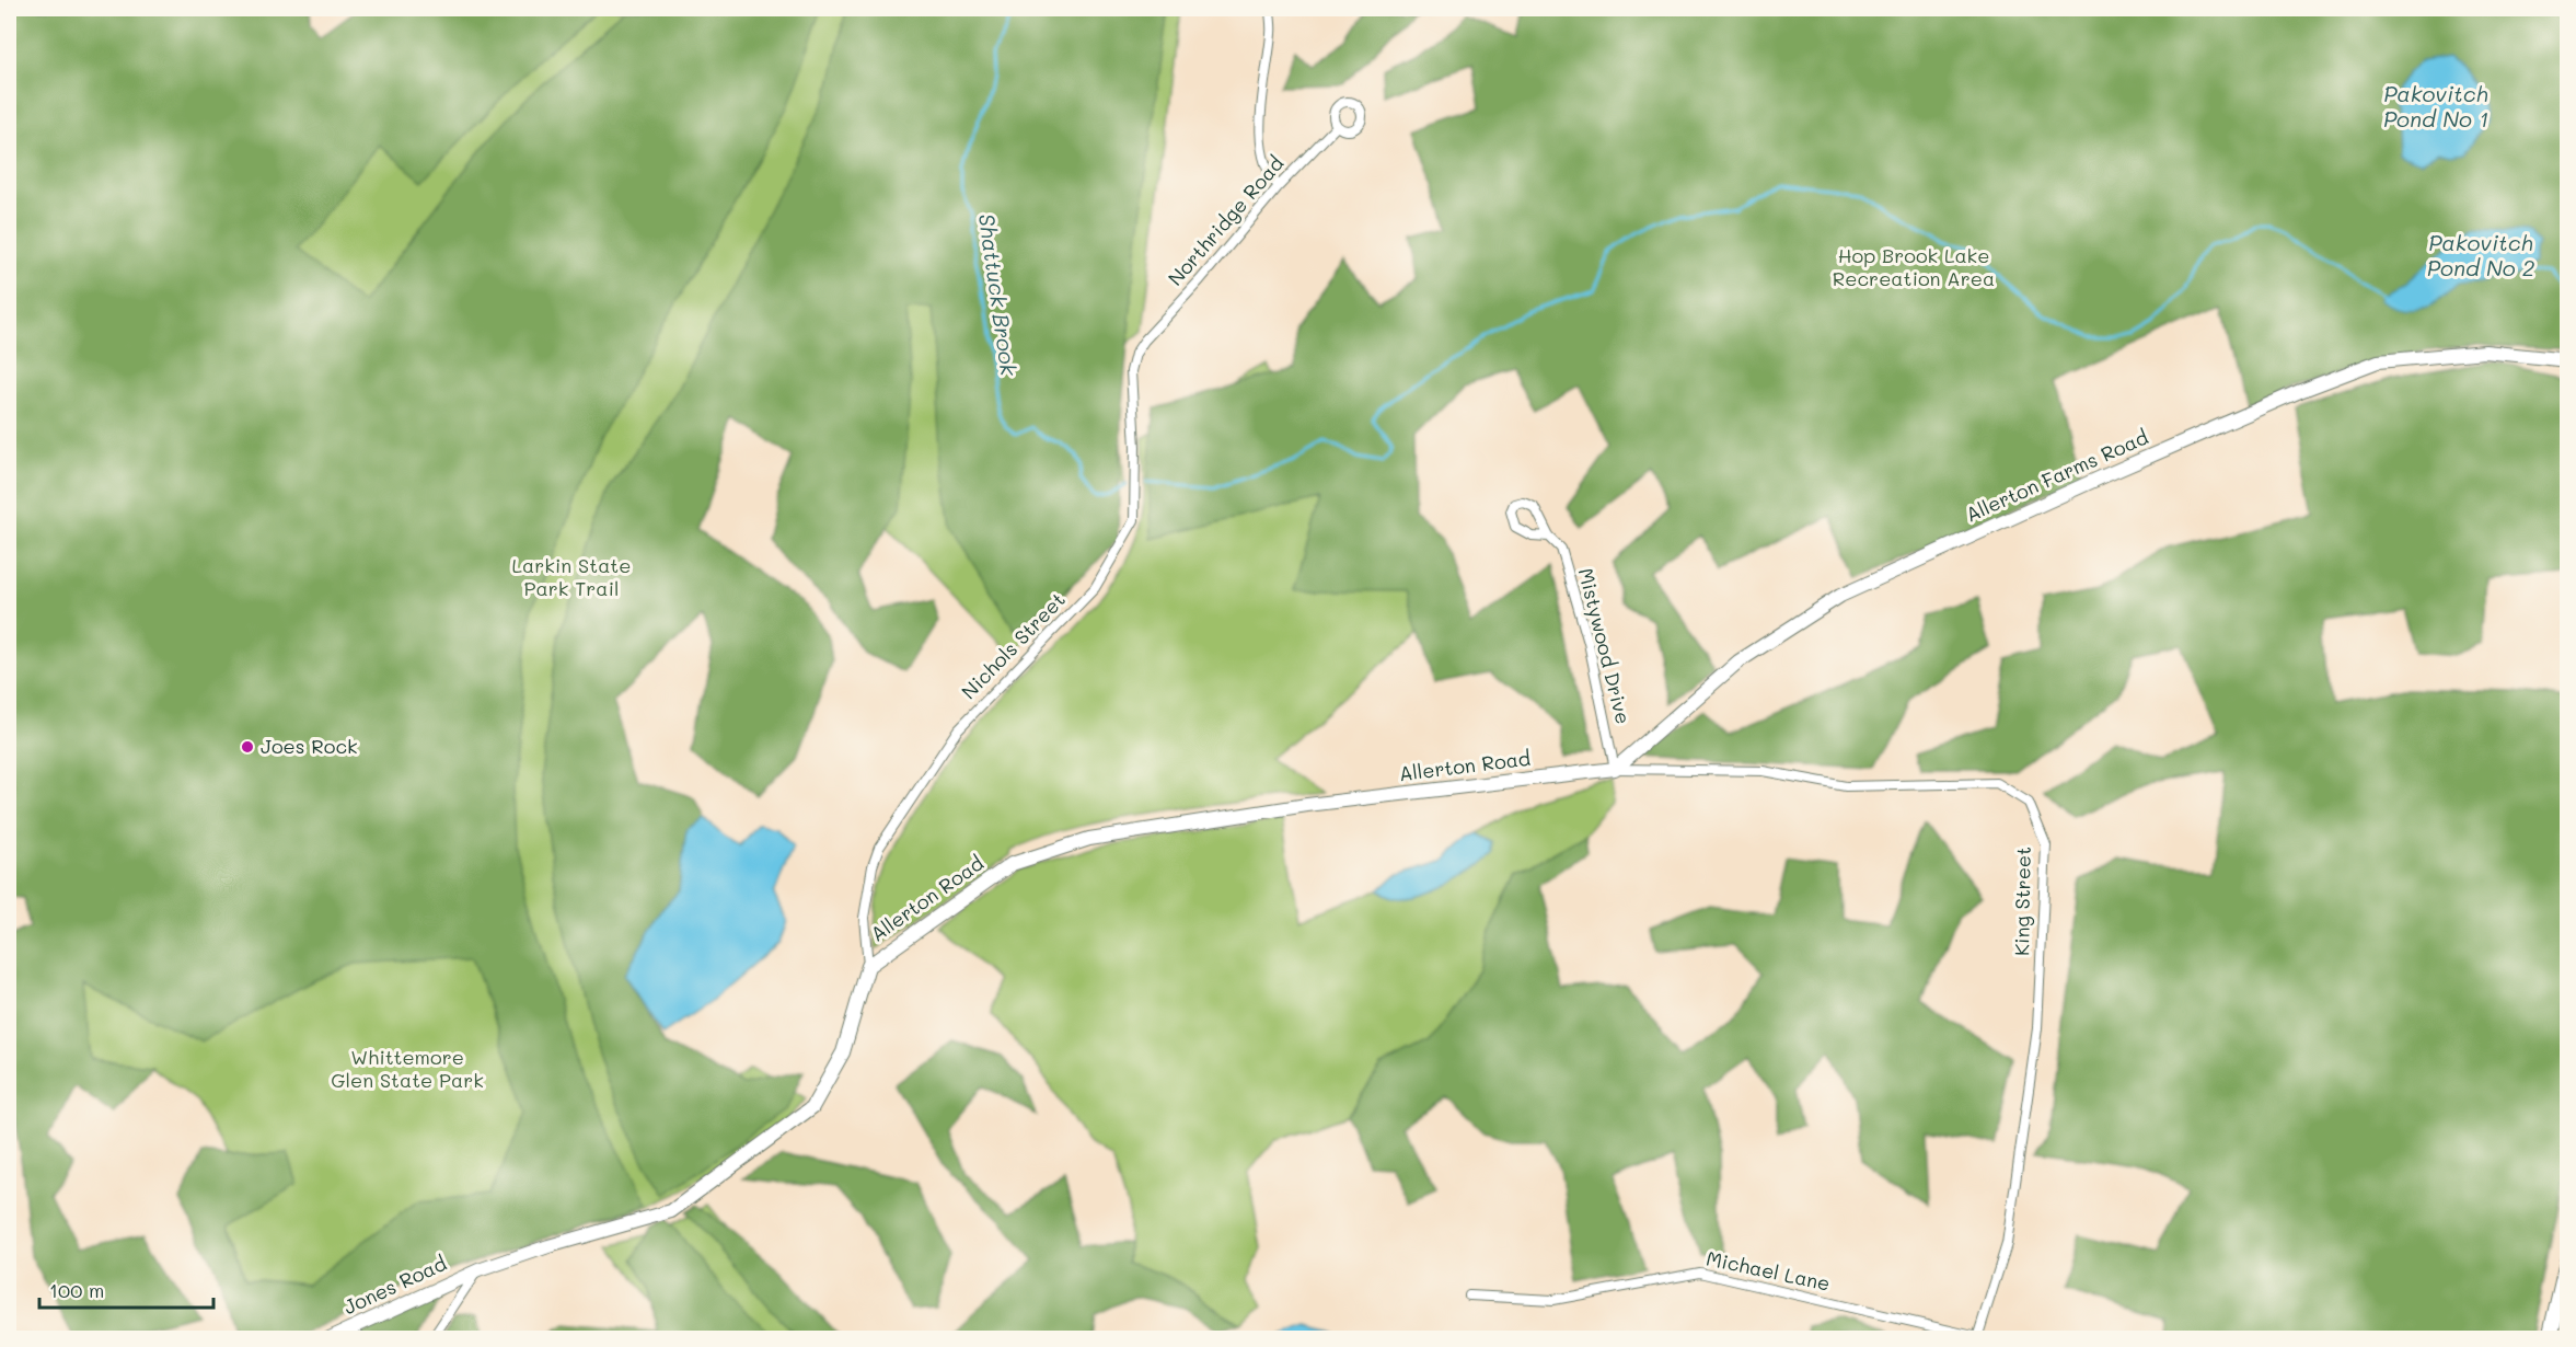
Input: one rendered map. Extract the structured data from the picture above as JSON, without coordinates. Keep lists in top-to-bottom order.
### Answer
{
  "streets": {
    "street": [
      "Northridge Road",
      "Allerton Farms Road",
      "Nichols Street",
      "Mistywood Drive",
      "Allerton Road",
      "King Street",
      "Michael Lane",
      "Jones Road"
    ]
  },
  "crossings": [
    ["Northridge Road", "Nichols Street"],
    ["Allerton Farms Road", "Mistywood Drive"],
    ["Allerton Farms Road", "Allerton Road"],
    ["Allerton Farms Road", "King Street"],
    ["Nichols Street", "Allerton Road"],
    ["Mistywood Drive", "Allerton Road"],
    ["Mistywood Drive", "King Street"],
    ["Allerton Road", "King Street"],
    ["Allerton Road", "Jones Road"],
    ["King Street", "Michael Lane"]
  ],
  "water": ["Pakovitch Pond No 1", "Pakovitch Pond No 2", "Shattuck Brook"],
  "parks": ["Hop Brook Lake Recreation Area", "Larkin State Park Trail", "Whittemore Glen State Park"],
  "places": ["Joes Rock"],
  "scale_bar": "100 m"
}
